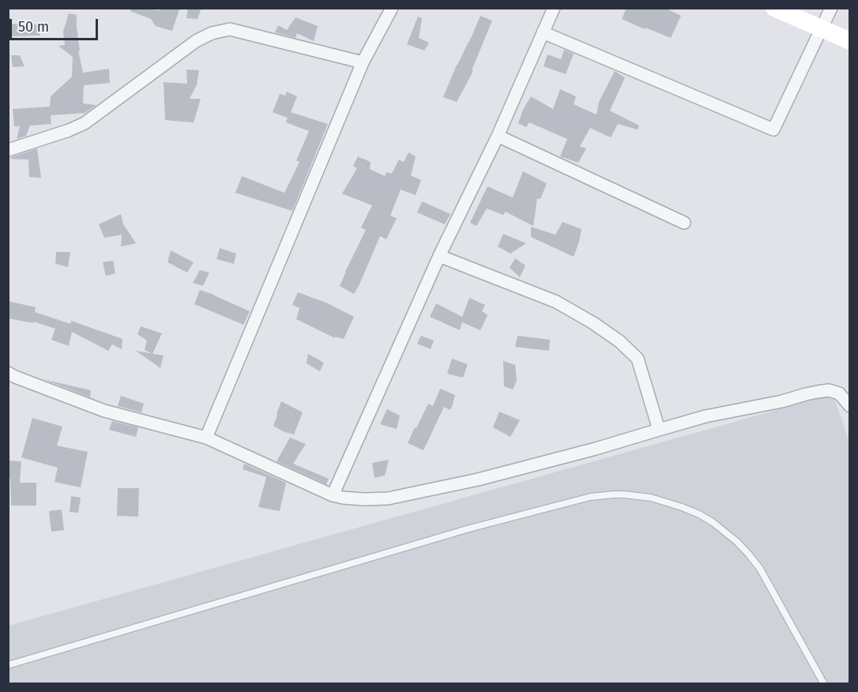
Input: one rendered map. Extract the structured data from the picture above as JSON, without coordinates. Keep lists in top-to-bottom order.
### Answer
{
  "scale_bar": "50 m"
}
